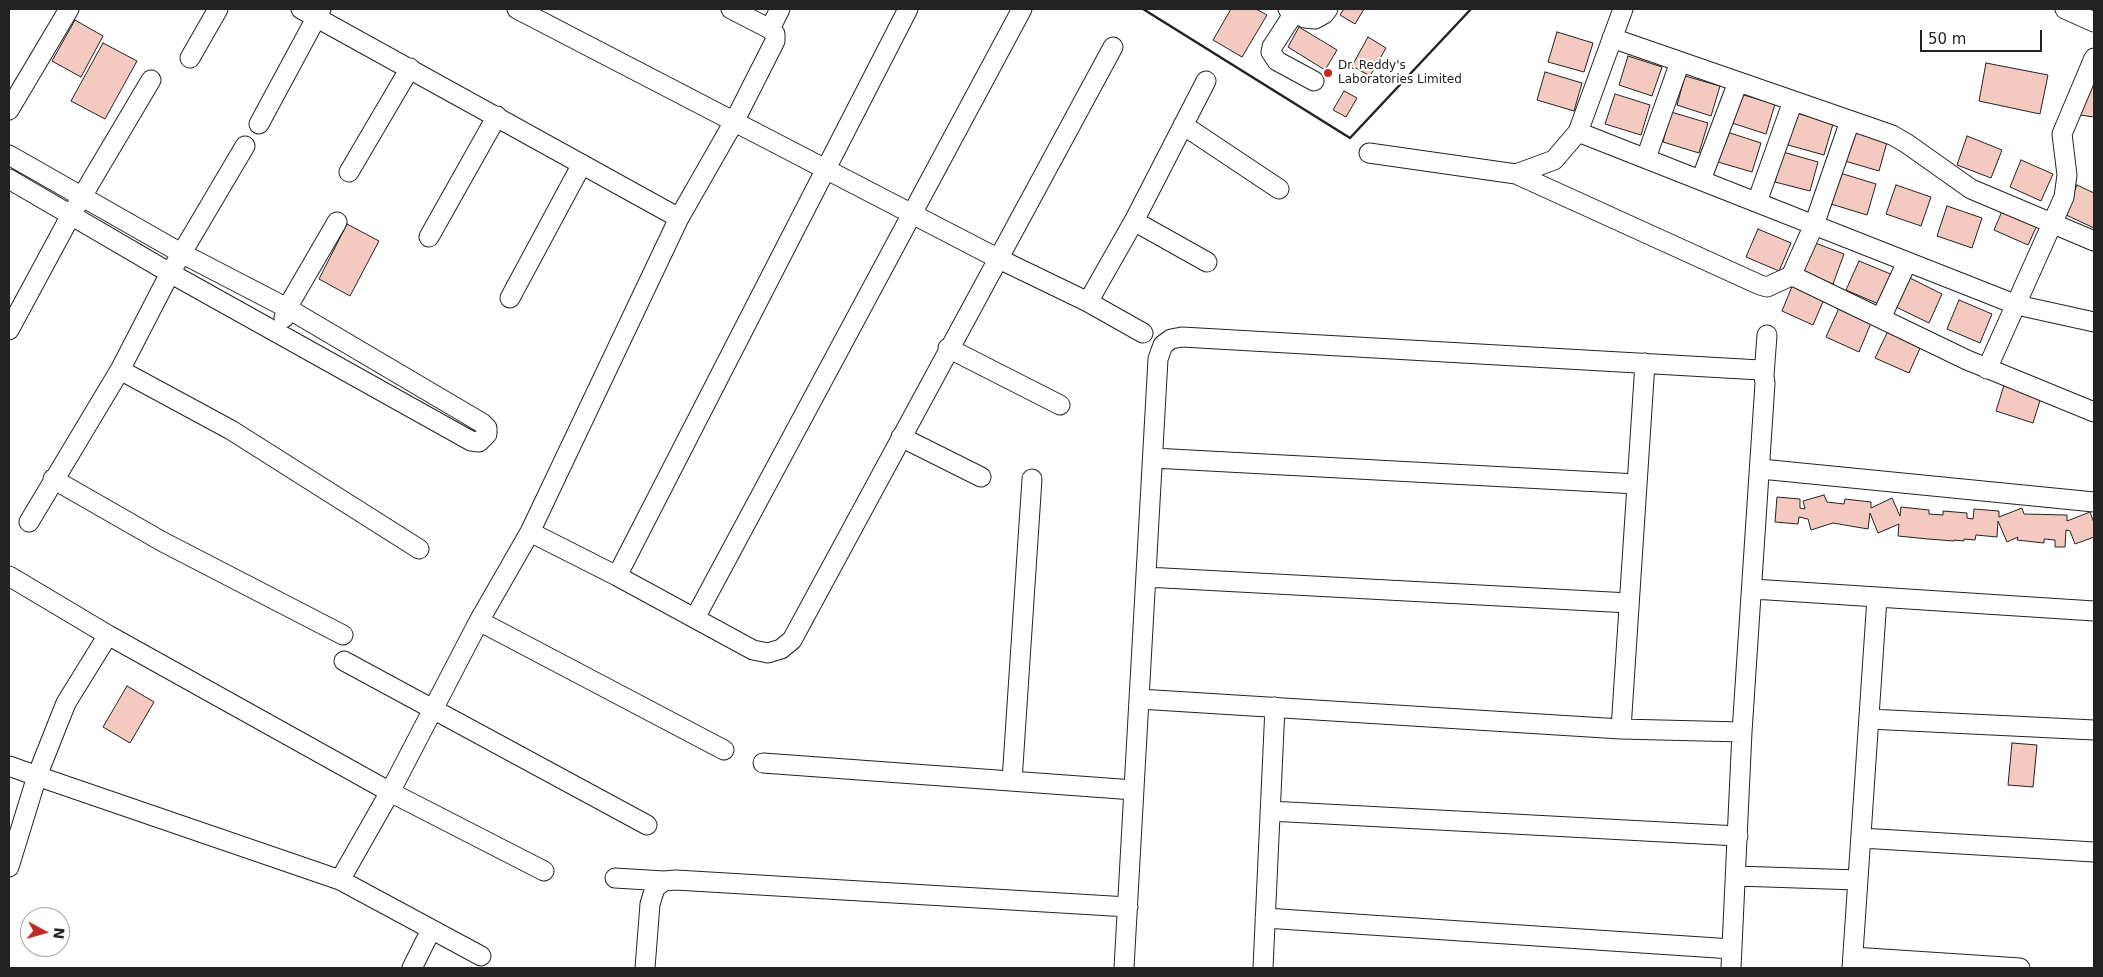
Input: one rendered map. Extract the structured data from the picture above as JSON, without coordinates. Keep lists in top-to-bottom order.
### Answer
{
  "places": ["Dr. Reddy's Laboratories Limited"],
  "scale_bar": "50 m",
  "north": "right"
}
